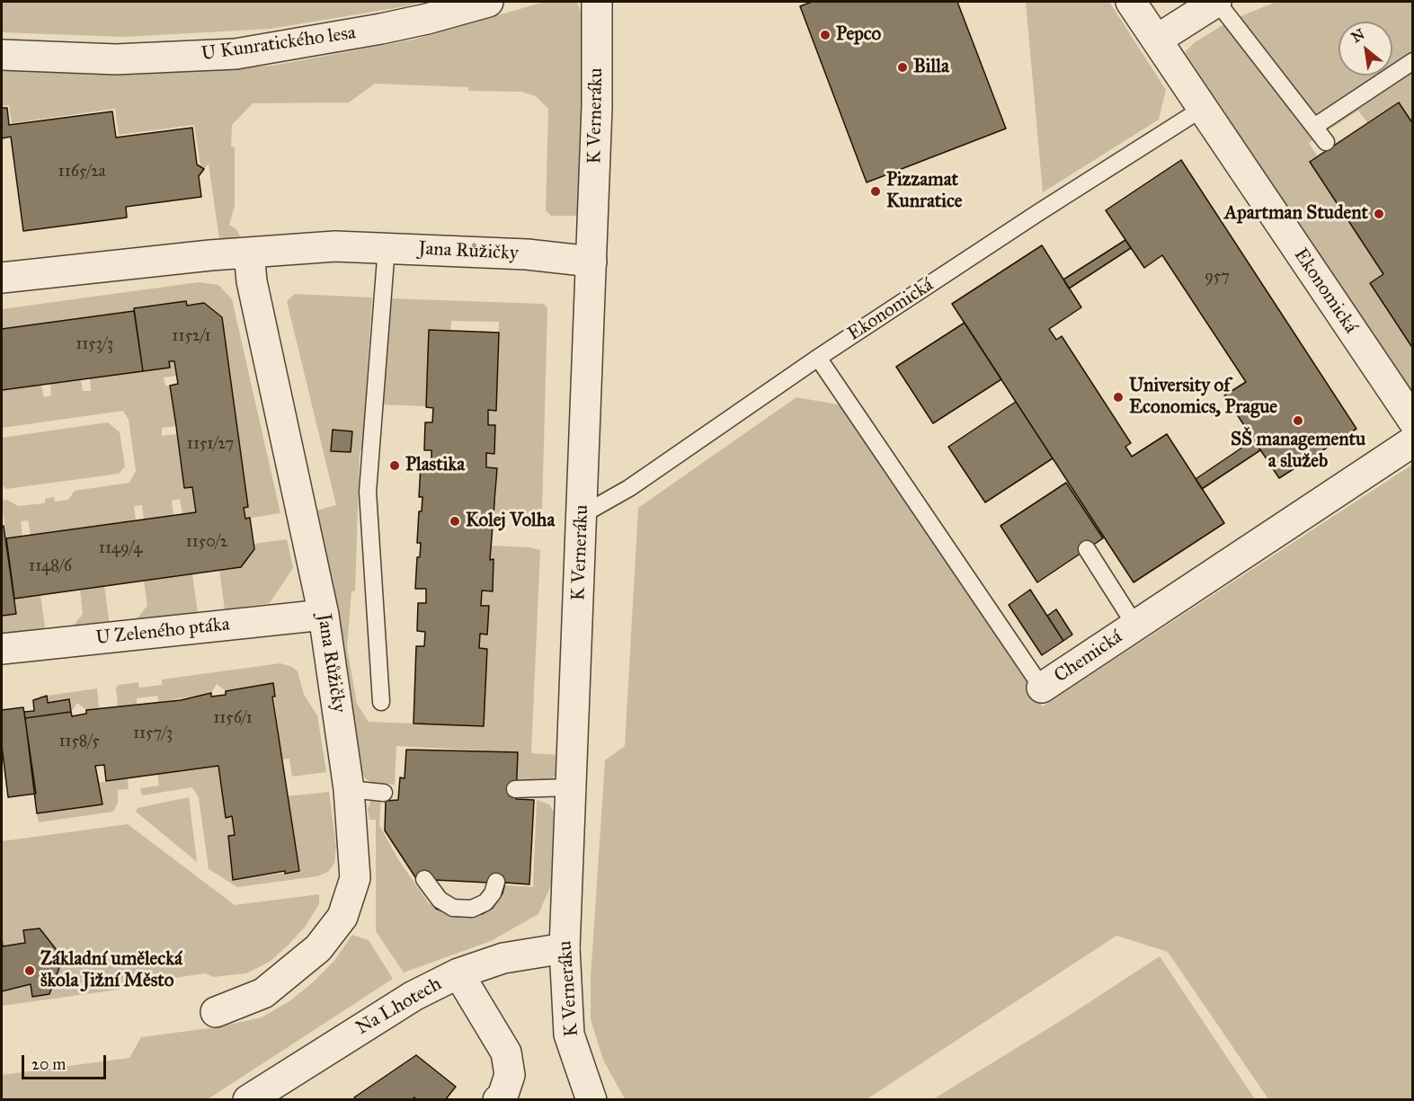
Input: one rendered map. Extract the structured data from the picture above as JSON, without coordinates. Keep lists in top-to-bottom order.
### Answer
{
  "streets": {
    "street": [
      "U Kunratického lesa",
      "K Verneráku",
      "Jana Růžičky",
      "Ekonomická",
      "U Zeleného ptáka",
      "Chemická",
      "Na Lhotech"
    ]
  },
  "crossings": [
    ["K Verneráku", "Jana Růžičky"],
    ["K Verneráku", "Ekonomická"],
    ["K Verneráku", "Na Lhotech"],
    ["Jana Růžičky", "U Zeleného ptáka"],
    ["Ekonomická", "Chemická"]
  ],
  "places": [
    "Pepco",
    "Billa",
    "Pizzamat Kunratice",
    "Apartman Student",
    "University of Economics, Prague",
    "SŠ managementu a služeb",
    "Plastika",
    "Kolej Volha",
    "Základní umělecká škola Jižní Město"
  ],
  "house_numbers": [
    "1165/2a",
    "957",
    "1152/1",
    "1153/3",
    "1151/27",
    "1150/2",
    "1149/4",
    "1148/6",
    "1156/1",
    "1157/3",
    "1158/5"
  ],
  "scale_bar": "20 m",
  "north": "top left"
}
